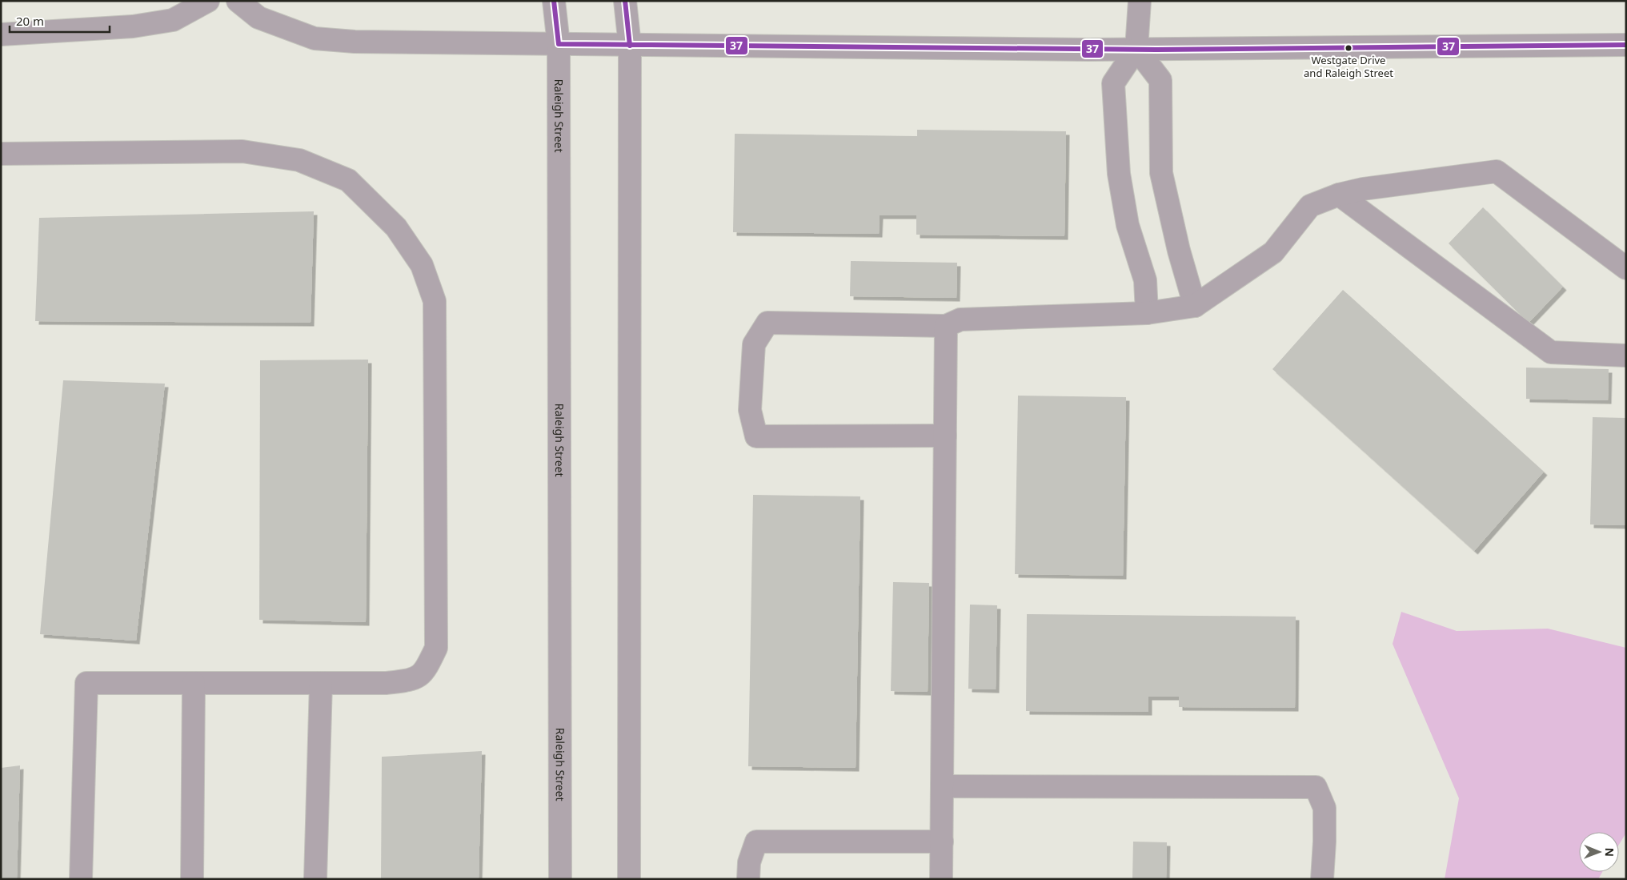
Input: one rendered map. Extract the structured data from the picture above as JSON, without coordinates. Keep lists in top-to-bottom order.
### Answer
{
  "streets": {
    "street": ["Raleigh Street"]
  },
  "places": ["Westgate Drive and Raleigh Street"],
  "lines": ["transit line 37"],
  "scale_bar": "20 m",
  "north": "right"
}
